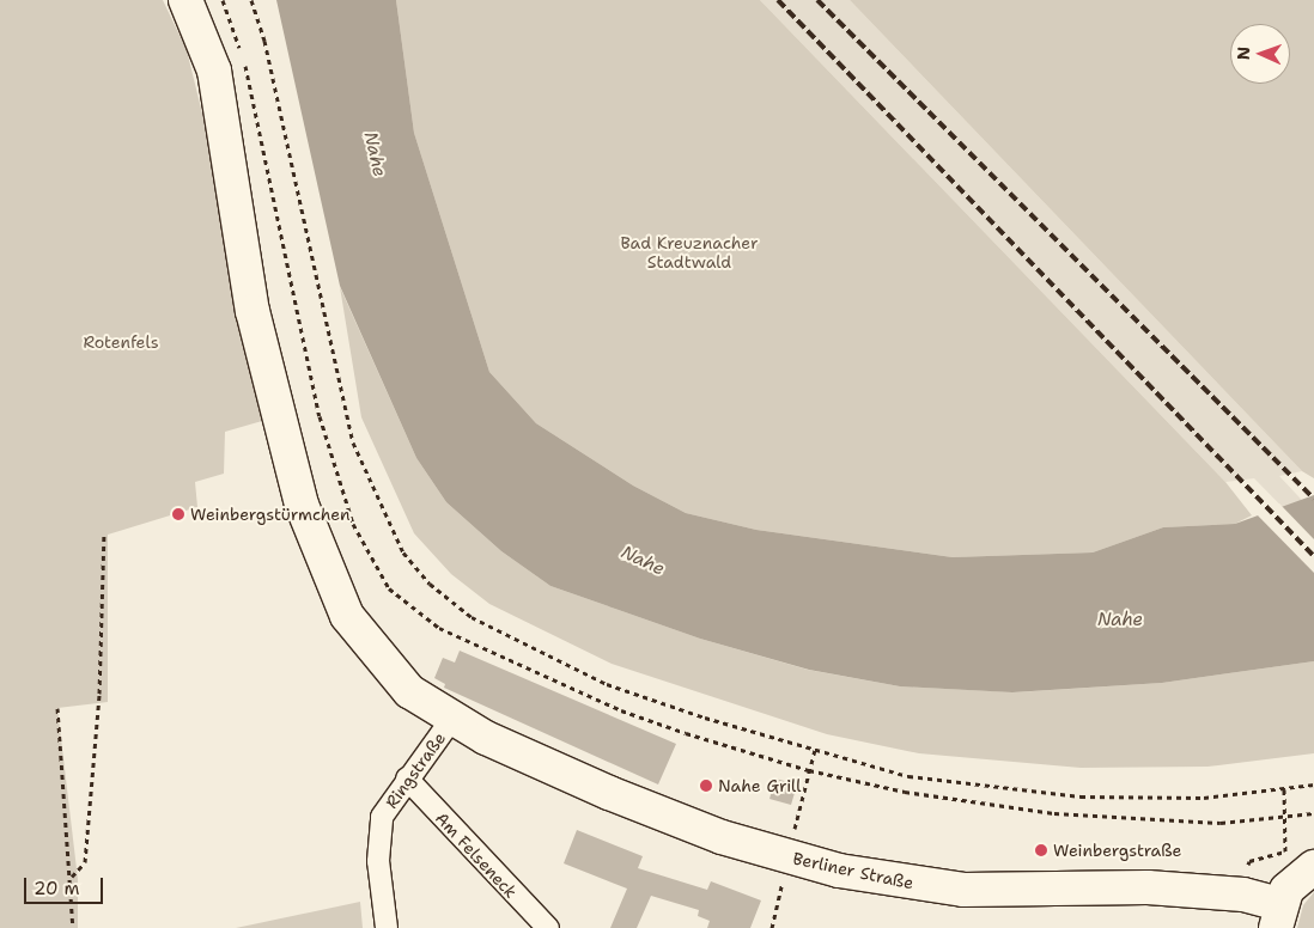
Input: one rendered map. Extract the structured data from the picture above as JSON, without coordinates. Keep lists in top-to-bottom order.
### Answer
{
  "streets": {
    "main road": ["Berliner Straße"],
    "street": ["Ringstraße", "Am Felseneck"]
  },
  "crossings": [
    ["Ringstraße", "Am Felseneck"],
    ["Ringstraße", "Berliner Straße"]
  ],
  "water": ["Nahe"],
  "parks": ["Bad Kreuznacher Stadtwald", "Rotenfels"],
  "places": ["Weinbergstürmchen", "Nahe Grill", "Weinbergstraße"],
  "scale_bar": "20 m",
  "north": "left"
}
